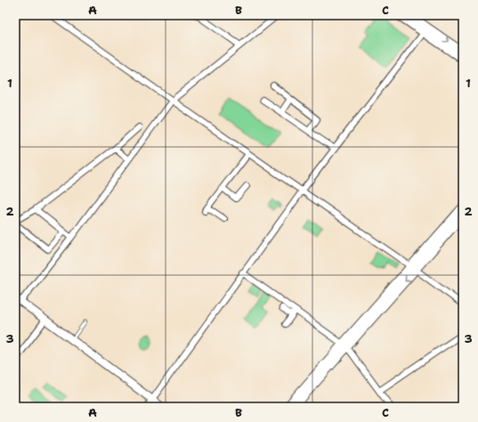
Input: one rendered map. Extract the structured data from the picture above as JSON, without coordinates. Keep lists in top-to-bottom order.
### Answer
{
  "grid": {
    "columns": ["A", "B", "C"],
    "rows": ["1", "2", "3"]
  }
}
